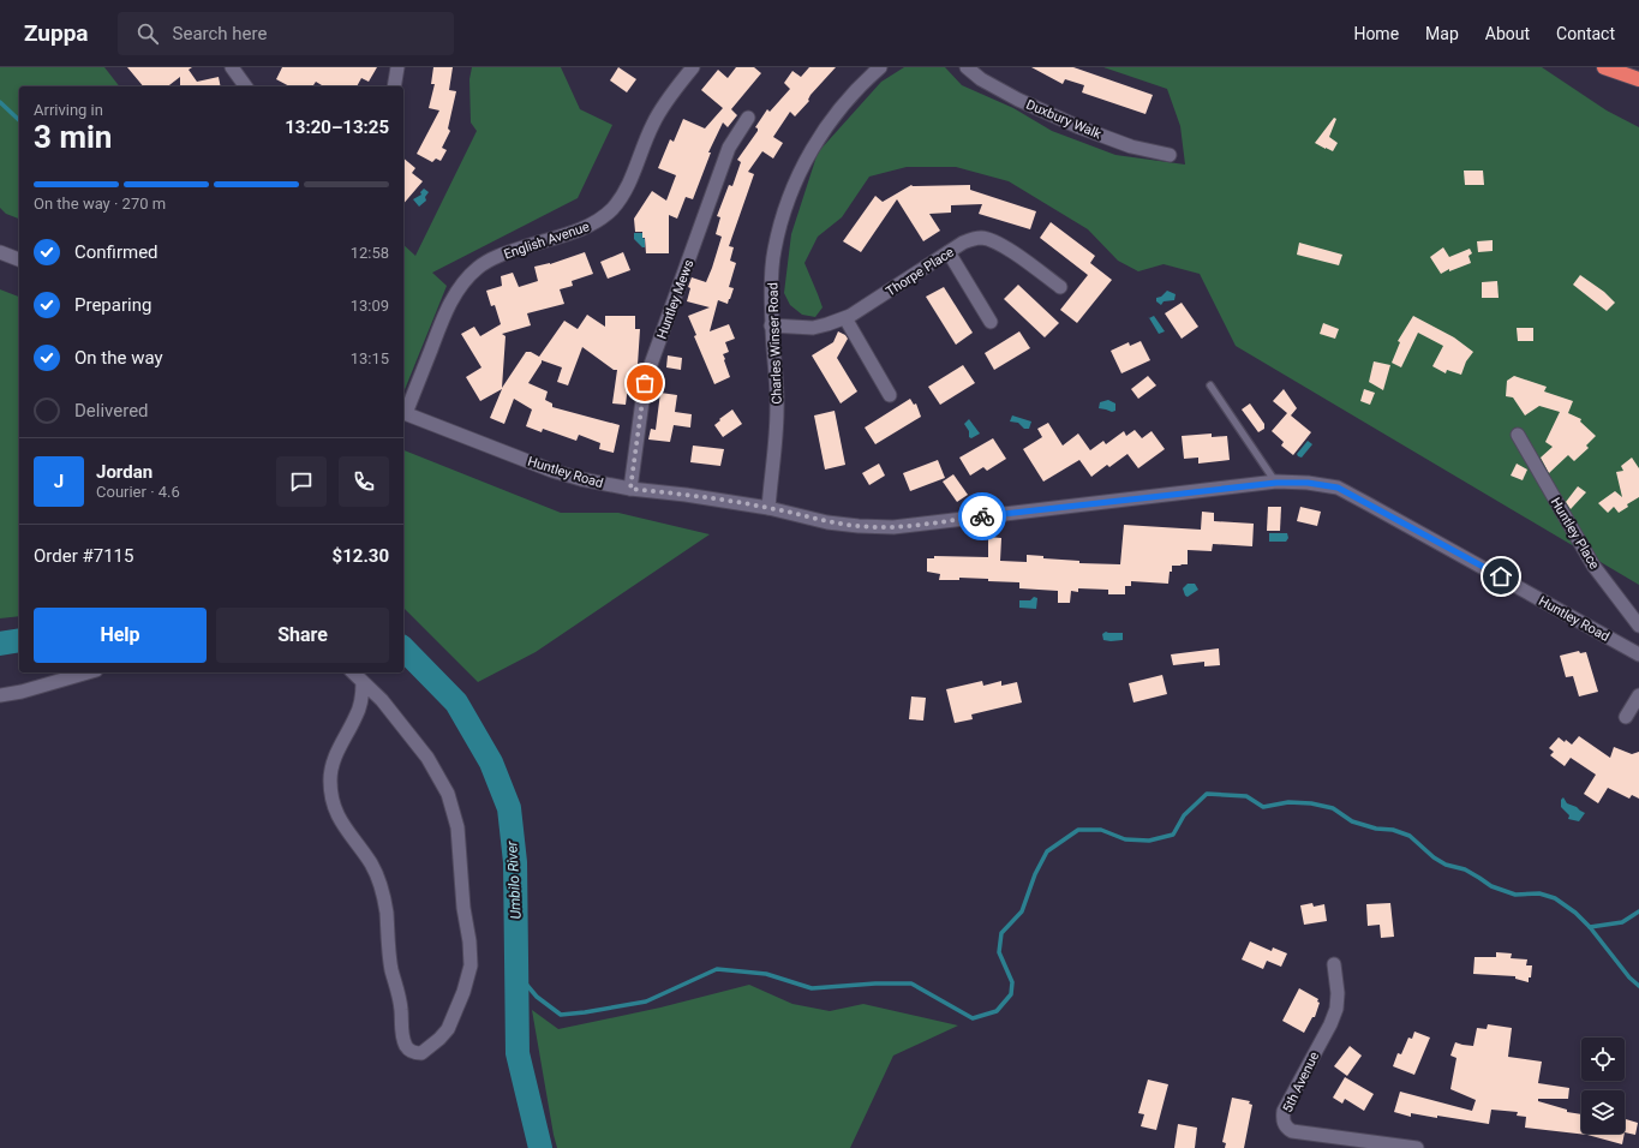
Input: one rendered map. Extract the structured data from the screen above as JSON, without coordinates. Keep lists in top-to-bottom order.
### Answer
{
  "streets": {
    "street": [
      "Duxbury Walk",
      "English Avenue",
      "Thorpe Place",
      "Huntley Mews",
      "Charles Winser Road",
      "Huntley Road",
      "Huntley Place",
      "5th Avenue"
    ]
  },
  "crossings": [
    ["English Avenue", "Huntley Road"],
    ["Thorpe Place", "Charles Winser Road"],
    ["Huntley Mews", "Huntley Road"],
    ["Charles Winser Road", "Huntley Road"]
  ],
  "water": ["Umbilo River"],
  "page": {
    "header": "Zuppa",
    "search": "Search here",
    "nav": [
      "Home",
      "Map",
      "About",
      "Contact"
    ],
    "heading": ["3 min", "Arriving in", "13:20–13:25"],
    "panel": [
      "Jordan",
      "Courier · 4.6",
      "Order #7115",
      "$12.30"
    ],
    "bar": "On the way · 270 m",
    "list": [
      ["Confirmed", "12:58"],
      ["Preparing", "13:09"],
      ["On the way", "13:15"],
      "Delivered"
    ],
    "round": "J",
    "buttons": ["Help", "Share"]
  }
}
